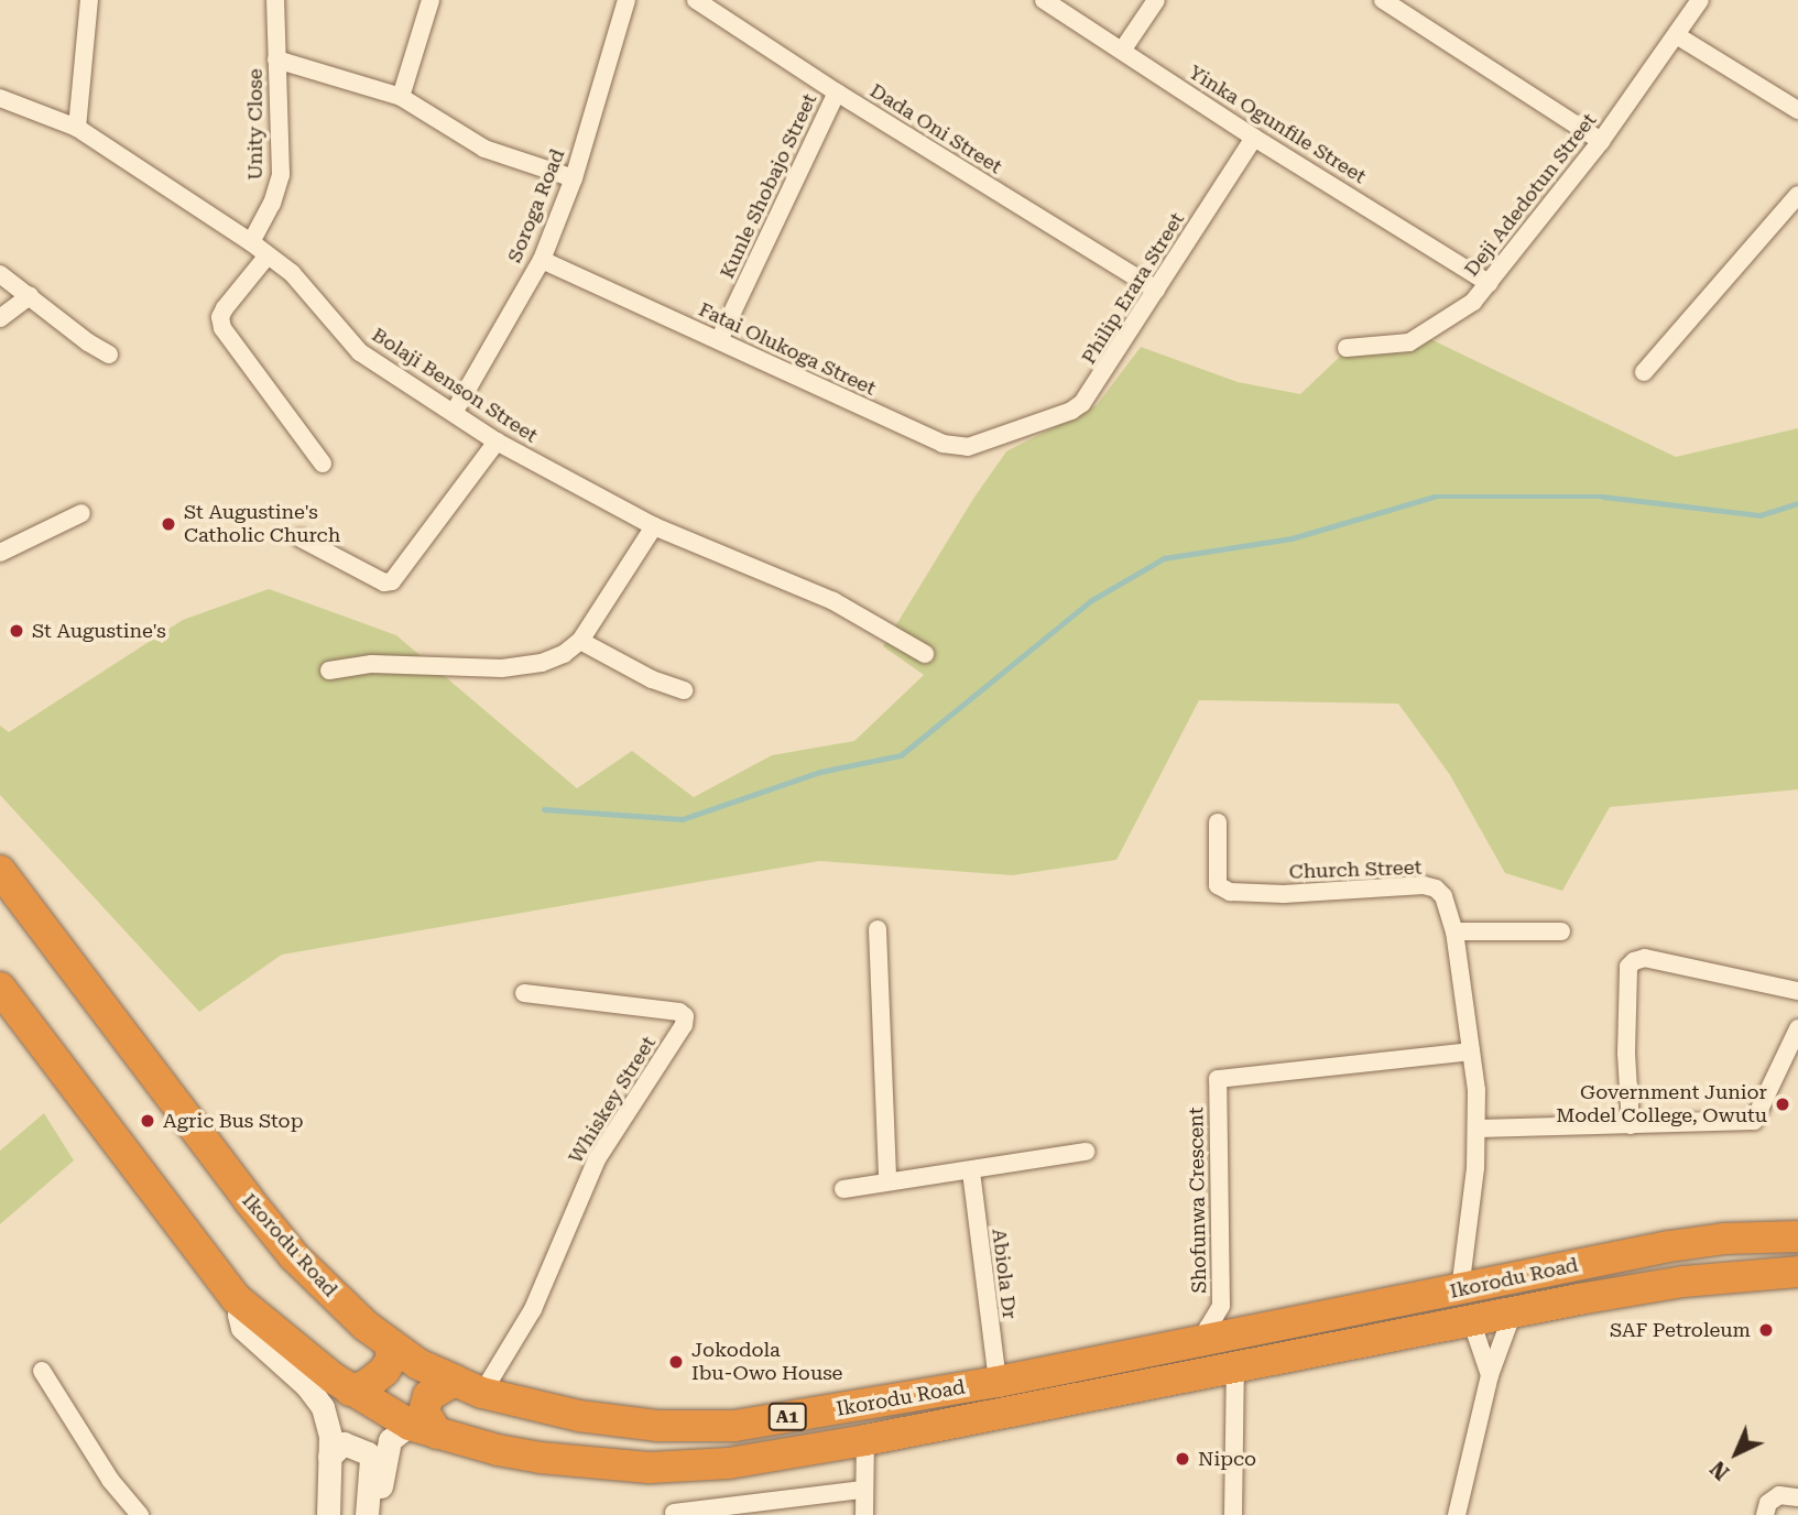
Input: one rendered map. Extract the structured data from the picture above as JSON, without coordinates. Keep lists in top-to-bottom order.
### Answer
{
  "streets": {
    "highway": ["Ikorodu Road", "A1"],
    "street": [
      "Unity Close",
      "Yinka Ogunfile Street",
      "Dada Oni Street",
      "Kunle Shobajo Street",
      "Deji Adedotun Street",
      "Soroga Road",
      "Philip Erara Street",
      "Fatai Olukoga Street",
      "Bolaji Benson Street",
      "Church Street",
      "Whiskey Street",
      "Shofunwa Crescent",
      "Abiola Dr"
    ]
  },
  "crossings": [
    ["Unity Close", "Bolaji Benson Street"],
    ["Yinka Ogunfile Street", "Deji Adedotun Street"],
    ["Yinka Ogunfile Street", "Philip Erara Street"],
    ["Dada Oni Street", "Kunle Shobajo Street"],
    ["Dada Oni Street", "Philip Erara Street"],
    ["Kunle Shobajo Street", "Fatai Olukoga Street"],
    ["Soroga Road", "Fatai Olukoga Street"],
    ["Soroga Road", "Bolaji Benson Street"],
    ["Philip Erara Street", "Fatai Olukoga Street"],
    ["Church Street", "Shofunwa Crescent"],
    ["Church Street", "Ikorodu Road"],
    ["Whiskey Street", "Ikorodu Road"],
    ["Shofunwa Crescent", "Ikorodu Road"],
    ["Ikorodu Road", "Abiola Dr"]
  ],
  "places": [
    "St Augustine's Catholic Church",
    "St Augustine's",
    "Government Junior Model College, Owutu",
    "Agric Bus Stop",
    "SAF Petroleum",
    "Jokodola Ibu-Owo House",
    "Nipco"
  ],
  "north": "bottom left"
}
